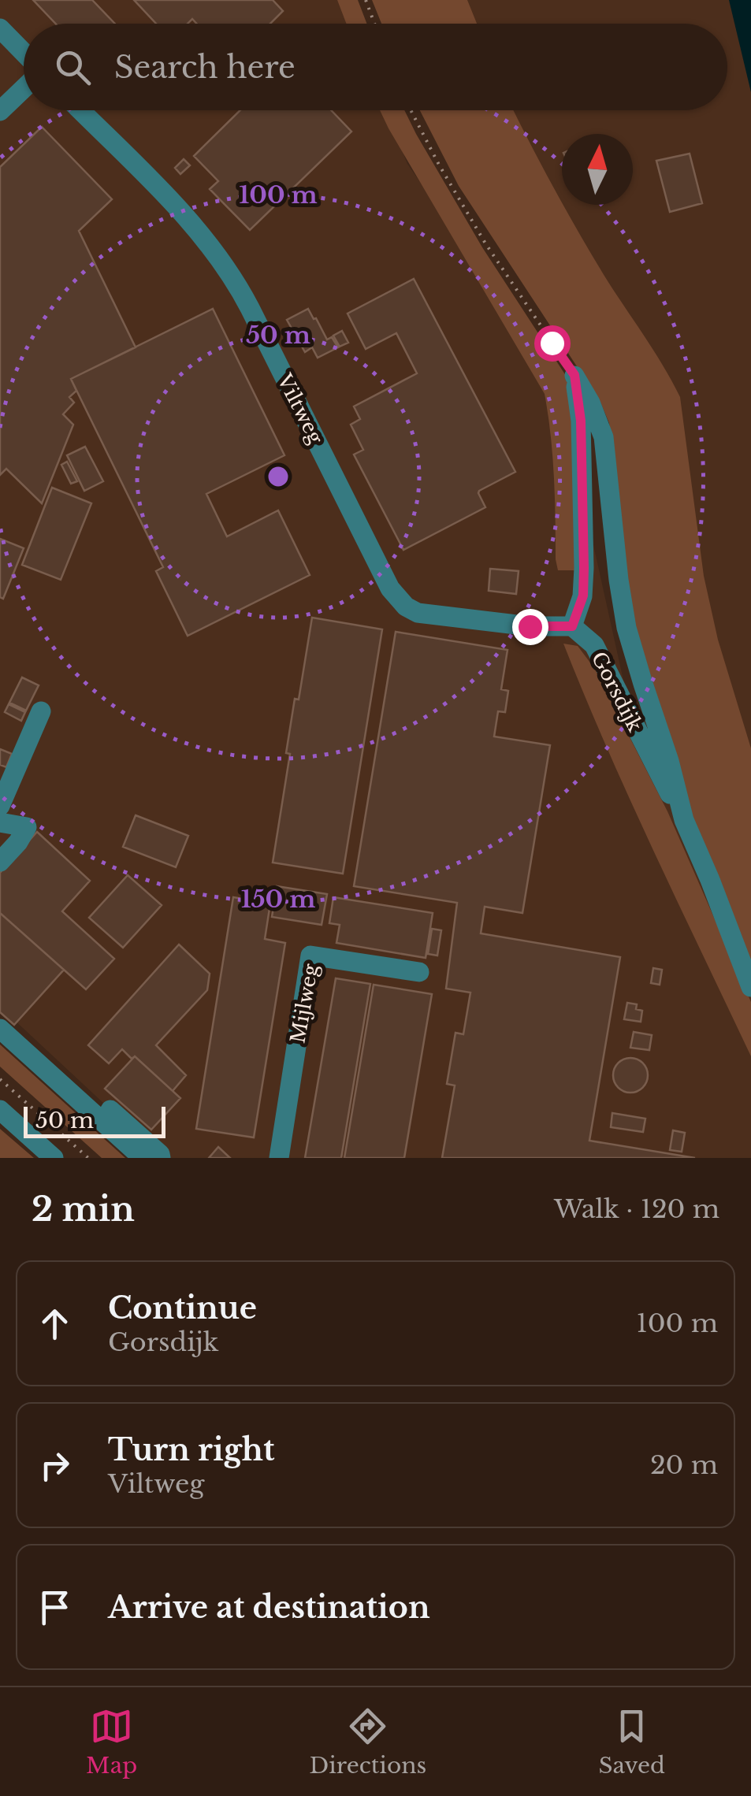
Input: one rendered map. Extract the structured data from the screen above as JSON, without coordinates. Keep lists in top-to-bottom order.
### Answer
{
  "streets": {
    "street": ["Viltweg", "Gorsdijk", "Mijlweg"]
  },
  "crossings": [
    ["Viltweg", "Gorsdijk"]
  ],
  "scale_bar": "50 m",
  "north": "top",
  "page": {
    "search": "Search here",
    "scale": "50 m",
    "heading": ["2 min", "Walk · 120 m"],
    "list": [
      ["Continue", "Gorsdijk", "100 m"],
      ["Turn right", "Viltweg", "20 m"],
      "Arrive at destination"
    ],
    "nav": ["Map", "Directions", "Saved"]
  },
  "rings": ["100 m", "50 m", "150 m"]
}
